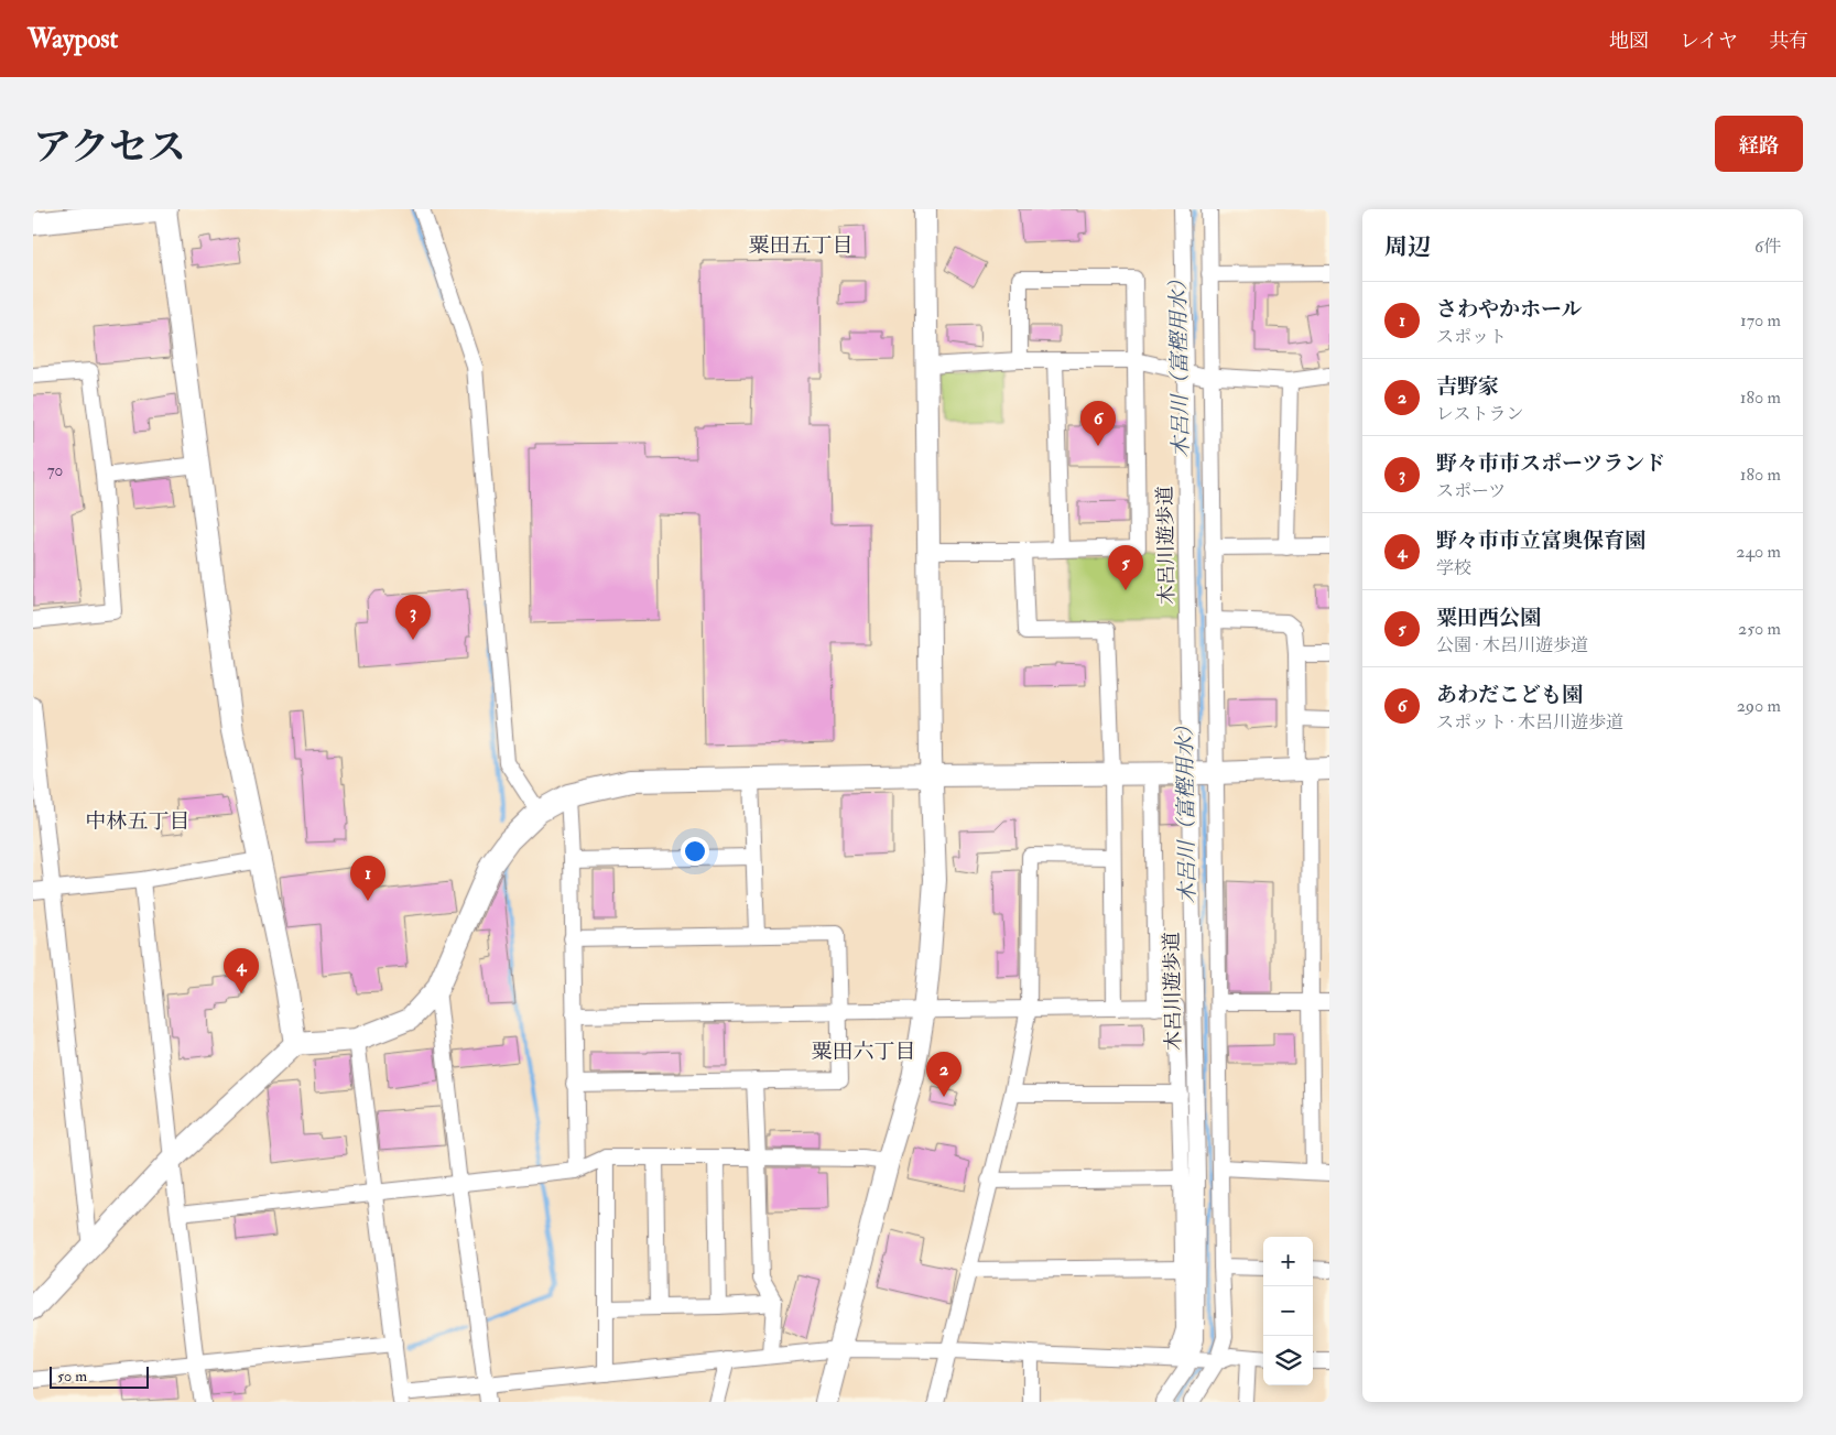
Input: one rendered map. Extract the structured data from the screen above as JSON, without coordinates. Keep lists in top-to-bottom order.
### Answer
{
  "streets": {
    "street": ["木呂川遊歩道"]
  },
  "districts": ["粟田五丁目", "中林五丁目", "粟田六丁目"],
  "water": ["木呂川（富樫用水）"],
  "house_numbers": ["70"],
  "scale_bar": "50 m",
  "page": {
    "header": "Waypost",
    "nav": ["地図", "レイヤ", "共有"],
    "title": "アクセス",
    "buttons": "経路",
    "heading": ["周辺", "6件"],
    "list": [
      {
        "mark": "1",
        "name": "さわやかホール",
        "note": "スポット",
        "value": "170 m"
      },
      {
        "mark": "2",
        "name": "吉野家",
        "note": "レストラン",
        "value": "180 m"
      },
      {
        "mark": "3",
        "name": "野々市市スポーツランド",
        "note": "スポーツ",
        "value": "180 m"
      },
      {
        "mark": "4",
        "name": "野々市市立富奥保育園",
        "note": "学校",
        "value": "240 m"
      },
      {
        "mark": "5",
        "name": "粟田西公園",
        "note": "公園 · 木呂川遊歩道",
        "value": "250 m"
      },
      {
        "mark": "6",
        "name": "あわだこども園",
        "note": "スポット · 木呂川遊歩道",
        "value": "290 m"
      }
    ],
    "pins": [
      "6",
      "5",
      "3",
      "1",
      "4",
      "2"
    ],
    "map_buttons": ["+", "−"],
    "scale": "50 m"
  }
}
